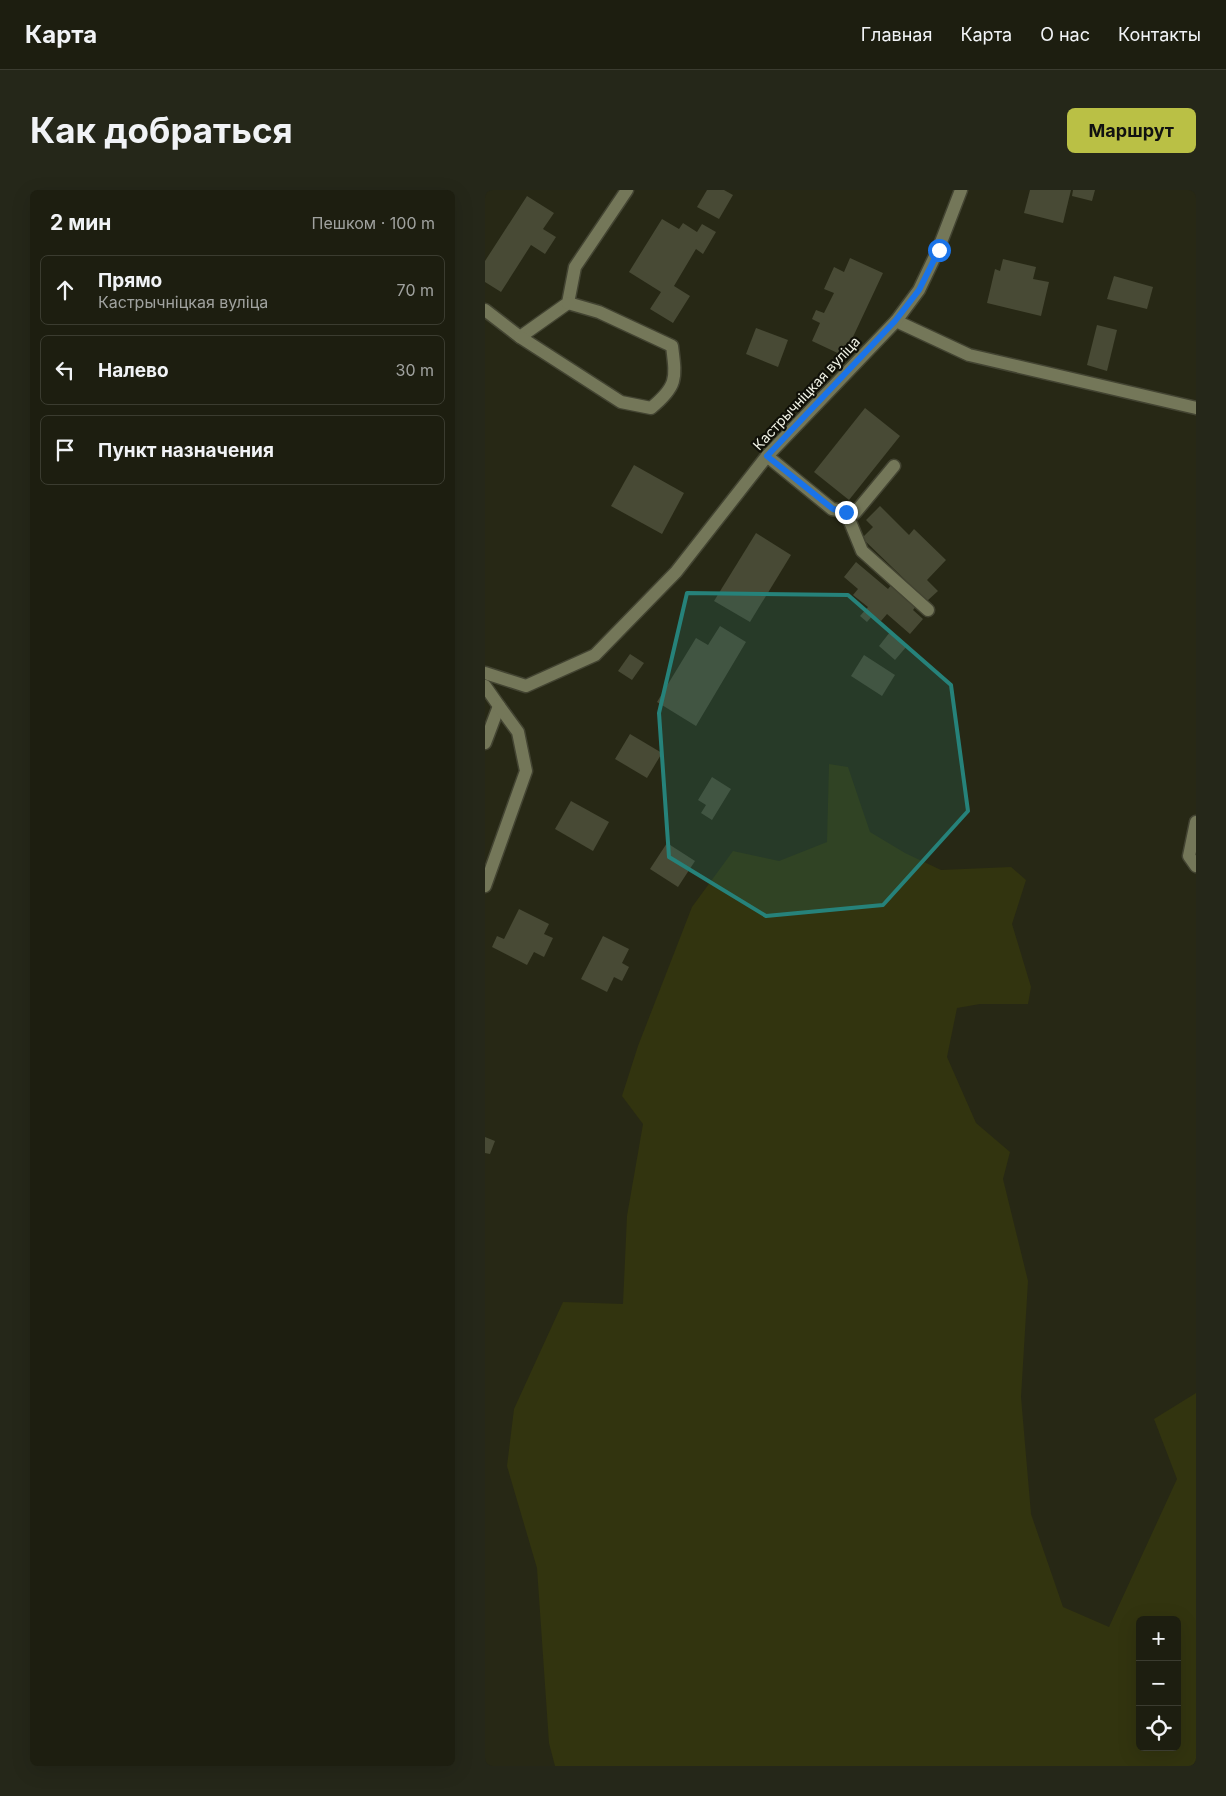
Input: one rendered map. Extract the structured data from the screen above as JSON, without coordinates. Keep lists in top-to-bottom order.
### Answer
{
  "streets": {
    "street": ["Кастрычніцкая вуліца"]
  },
  "page": {
    "header": "Карта",
    "nav": [
      "Главная",
      "Карта",
      "О нас",
      "Контакты"
    ],
    "buttons": "Маршрут",
    "title": "Как добраться",
    "heading": ["2 мин", "Пешком · 100 m"],
    "list": [
      ["Прямо", "Кастрычніцкая вуліца", "70 m"],
      ["Налево", "30 m"],
      "Пункт назначения"
    ],
    "map_buttons": ["+", "−"]
  }
}
